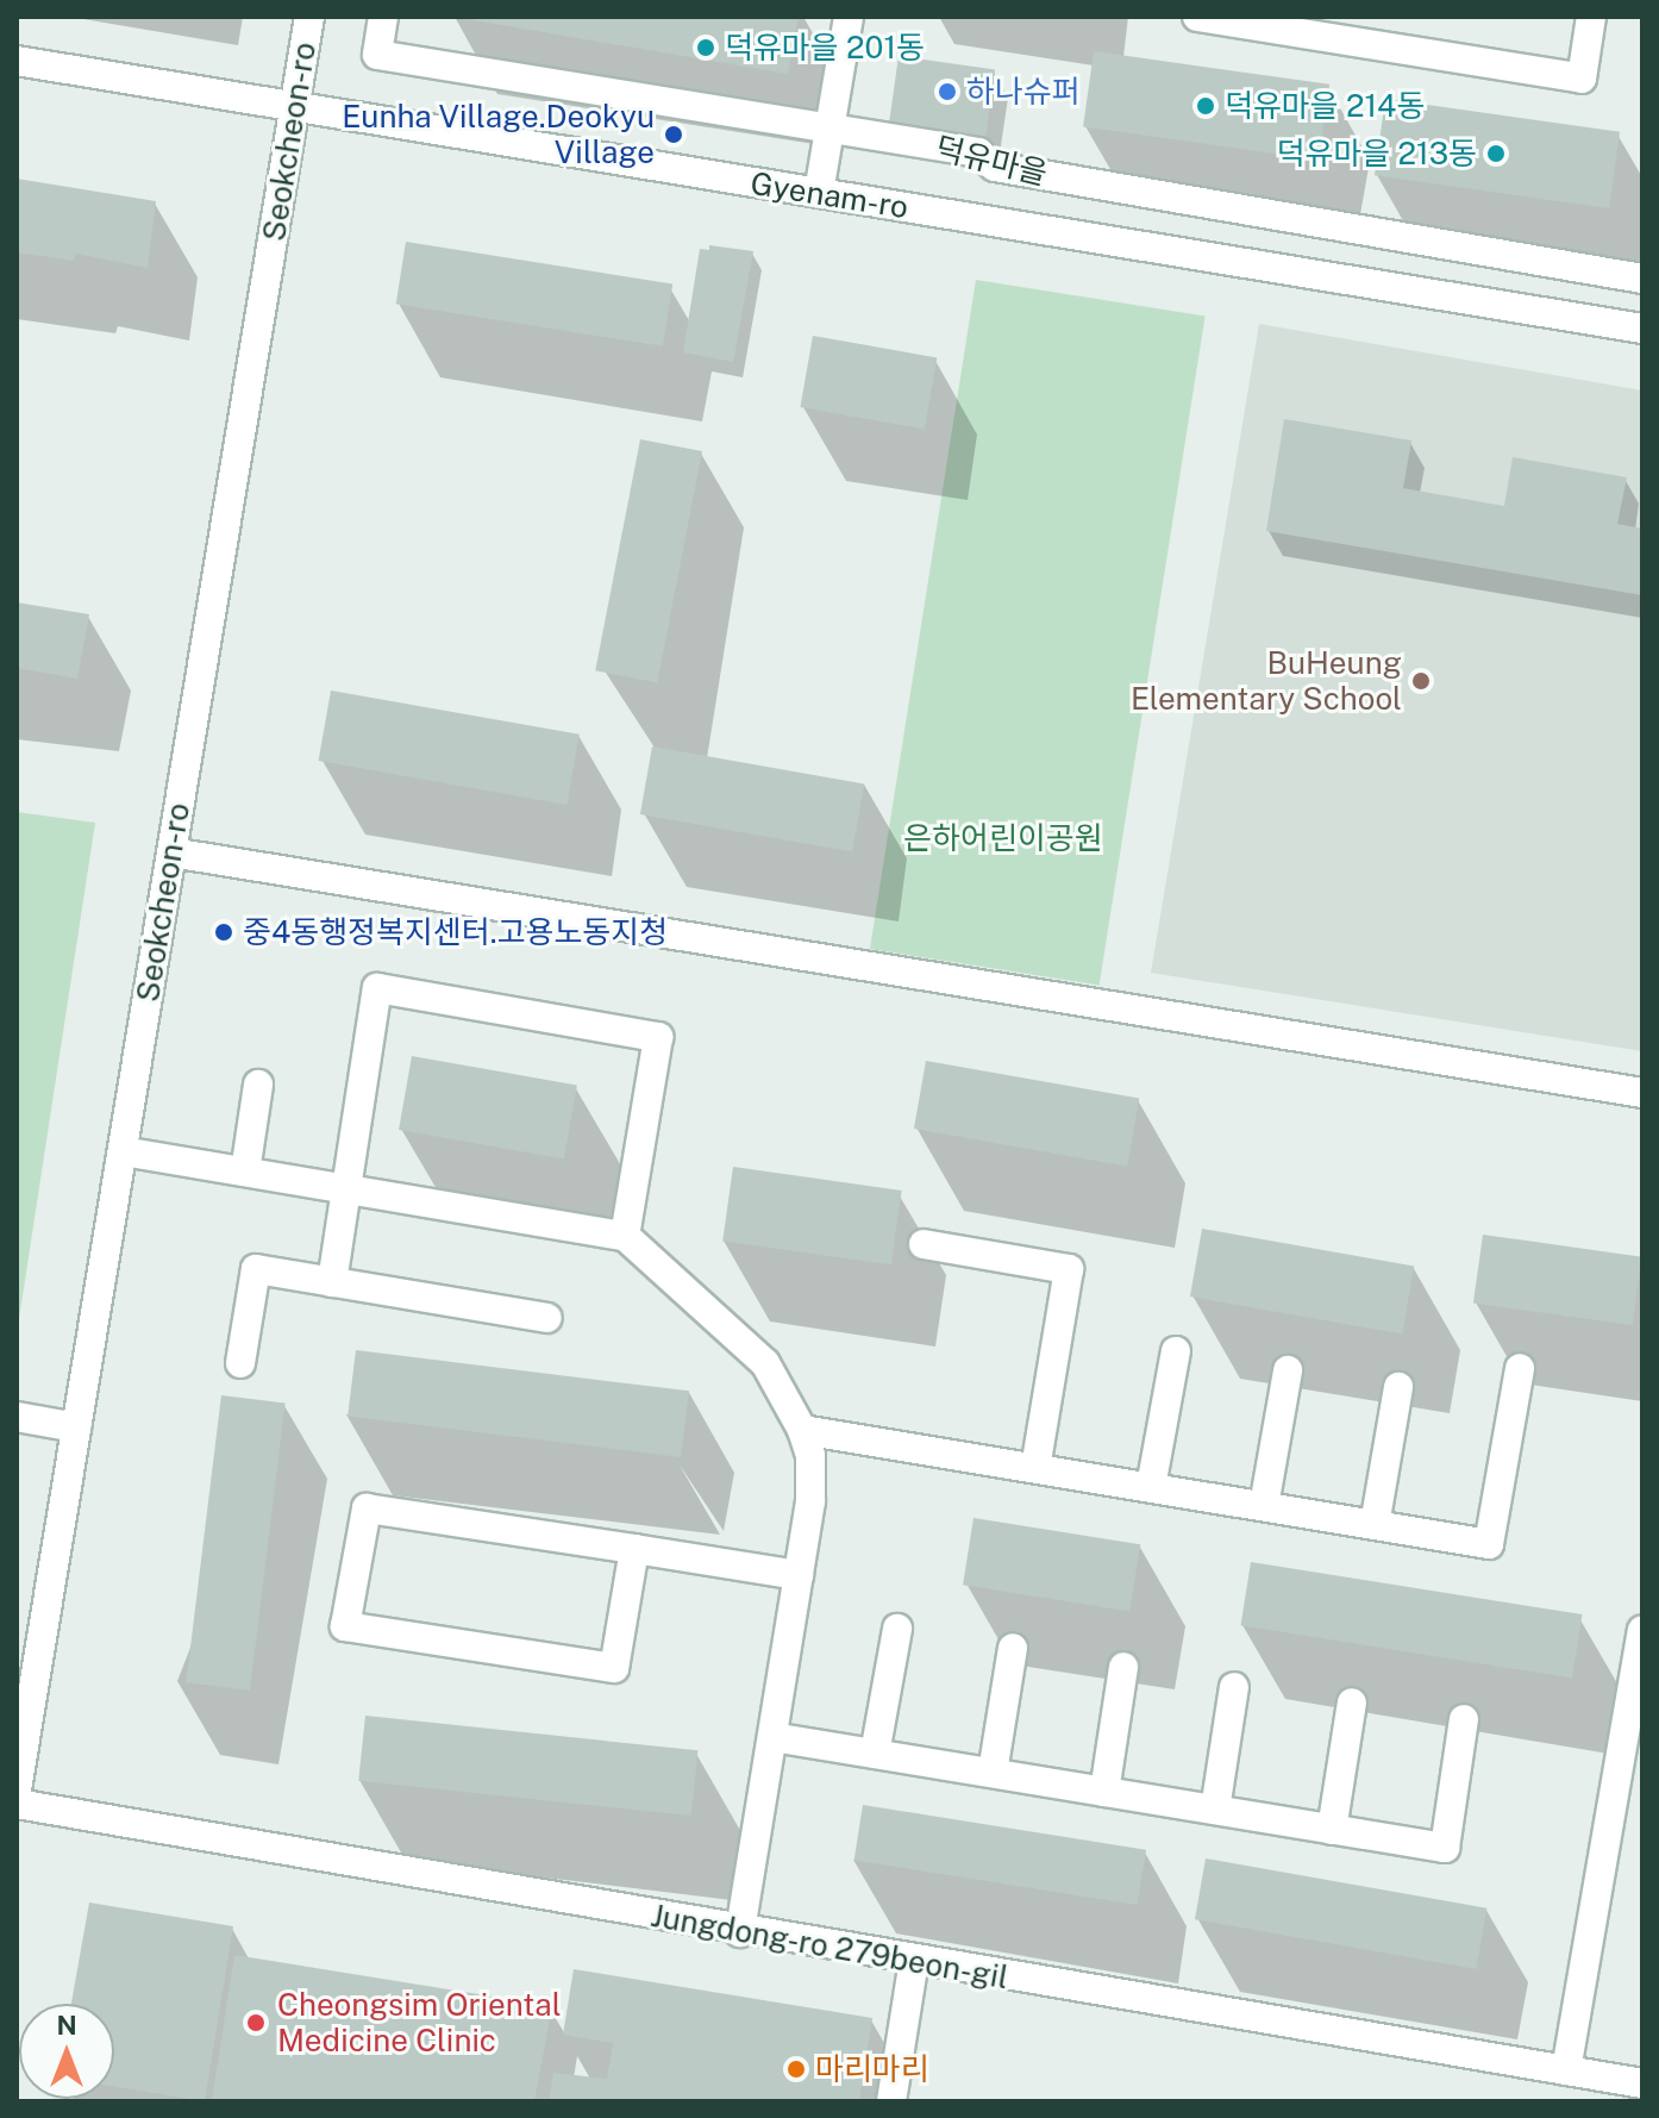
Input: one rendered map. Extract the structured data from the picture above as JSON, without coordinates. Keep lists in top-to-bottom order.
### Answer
{
  "streets": {
    "street": [
      "Seokcheon-ro",
      "덕유마을",
      "Gyenam-ro",
      "Jungdong-ro 279beon-gil"
    ]
  },
  "crossings": [
    ["Seokcheon-ro", "Gyenam-ro"]
  ],
  "parks": ["은하어린이공원"],
  "places": [
    "덕유마을 201동",
    "하나슈퍼",
    "덕유마을 214동",
    "Eunha Village.Deokyu Village",
    "덕유마을 213동",
    "BuHeung Elementary School",
    "중4동행정복지센터.고용노동지청",
    "Cheongsim Oriental Medicine Clinic",
    "마리마리"
  ],
  "north": "top"
}
